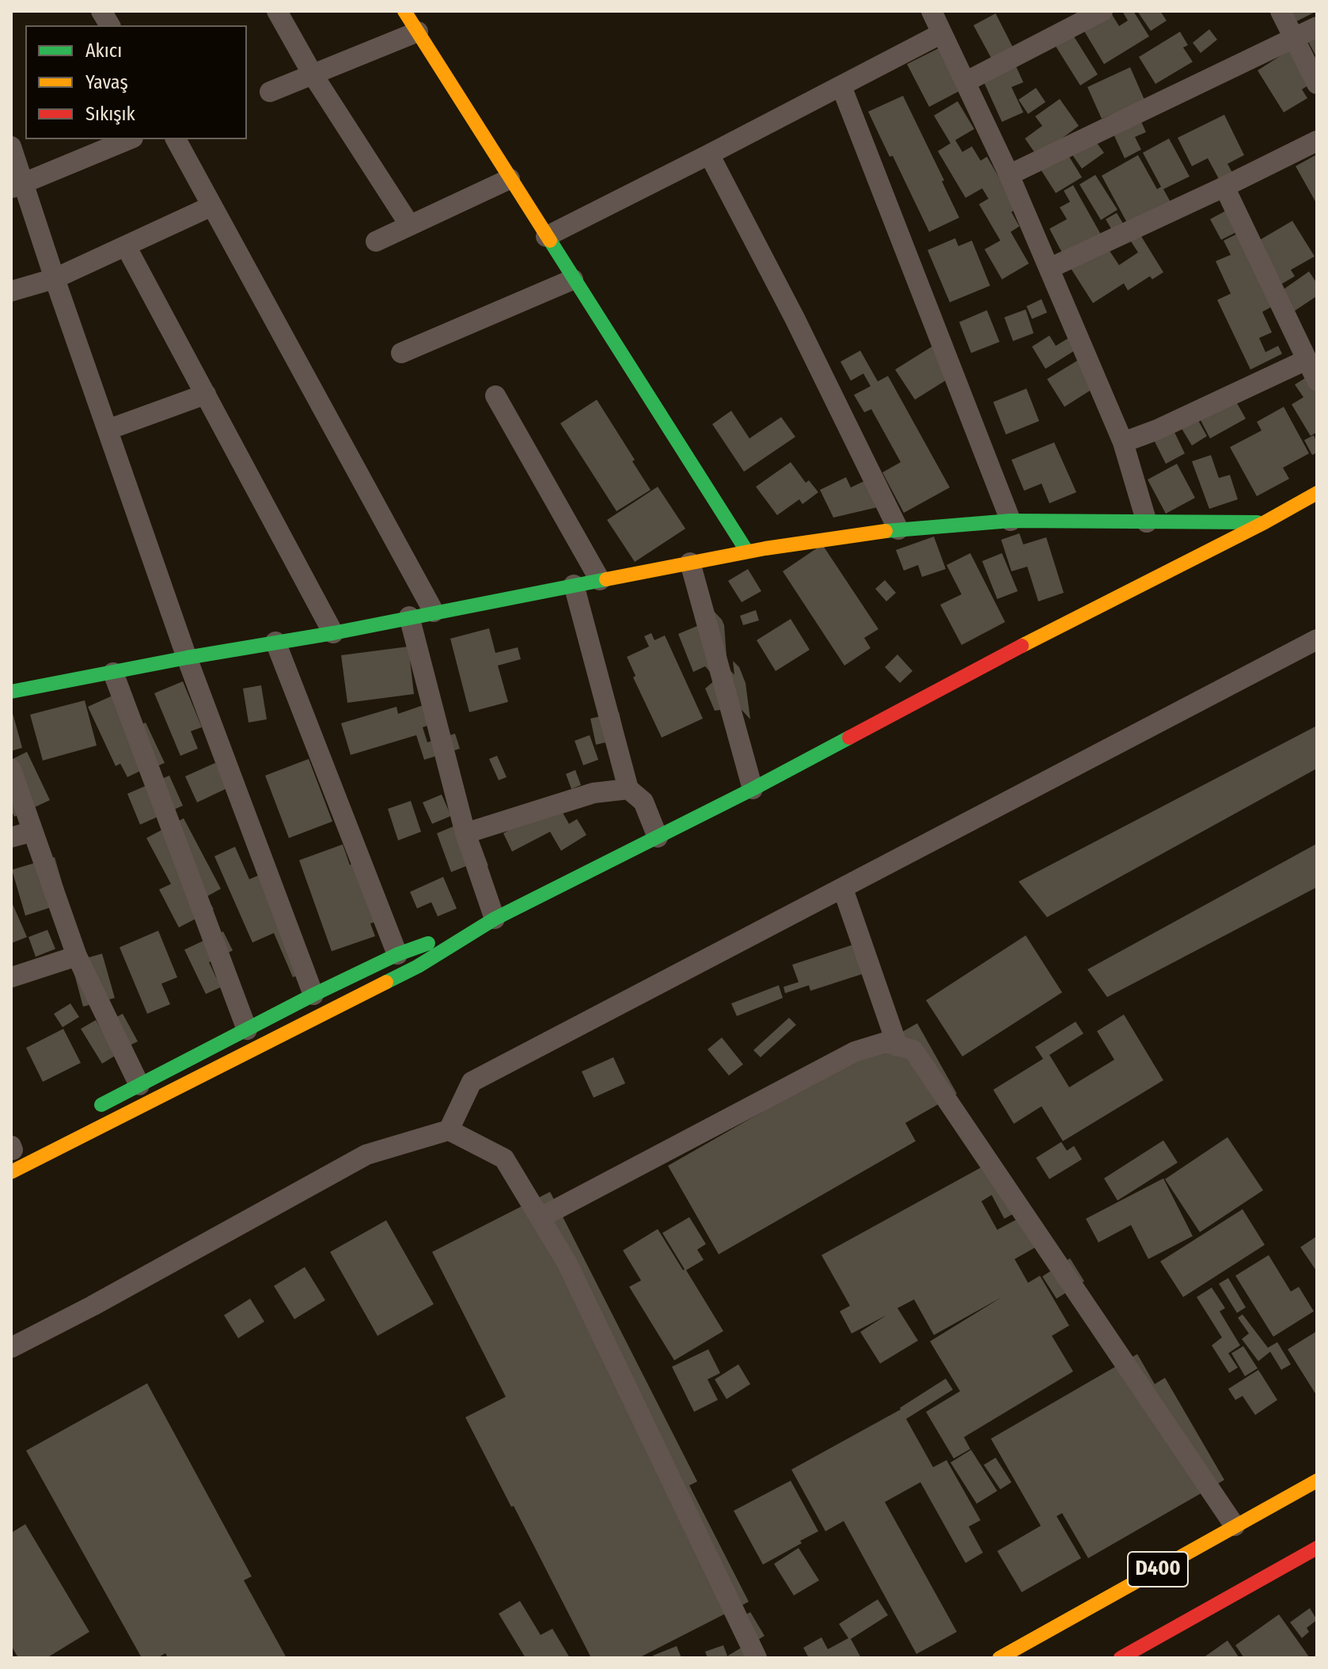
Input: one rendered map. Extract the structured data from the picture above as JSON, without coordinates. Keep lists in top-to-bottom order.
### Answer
{
  "streets": {
    "main road": ["D400"]
  },
  "legend": ["Akıcı", "Yavaş", "Sıkışık"]
}
